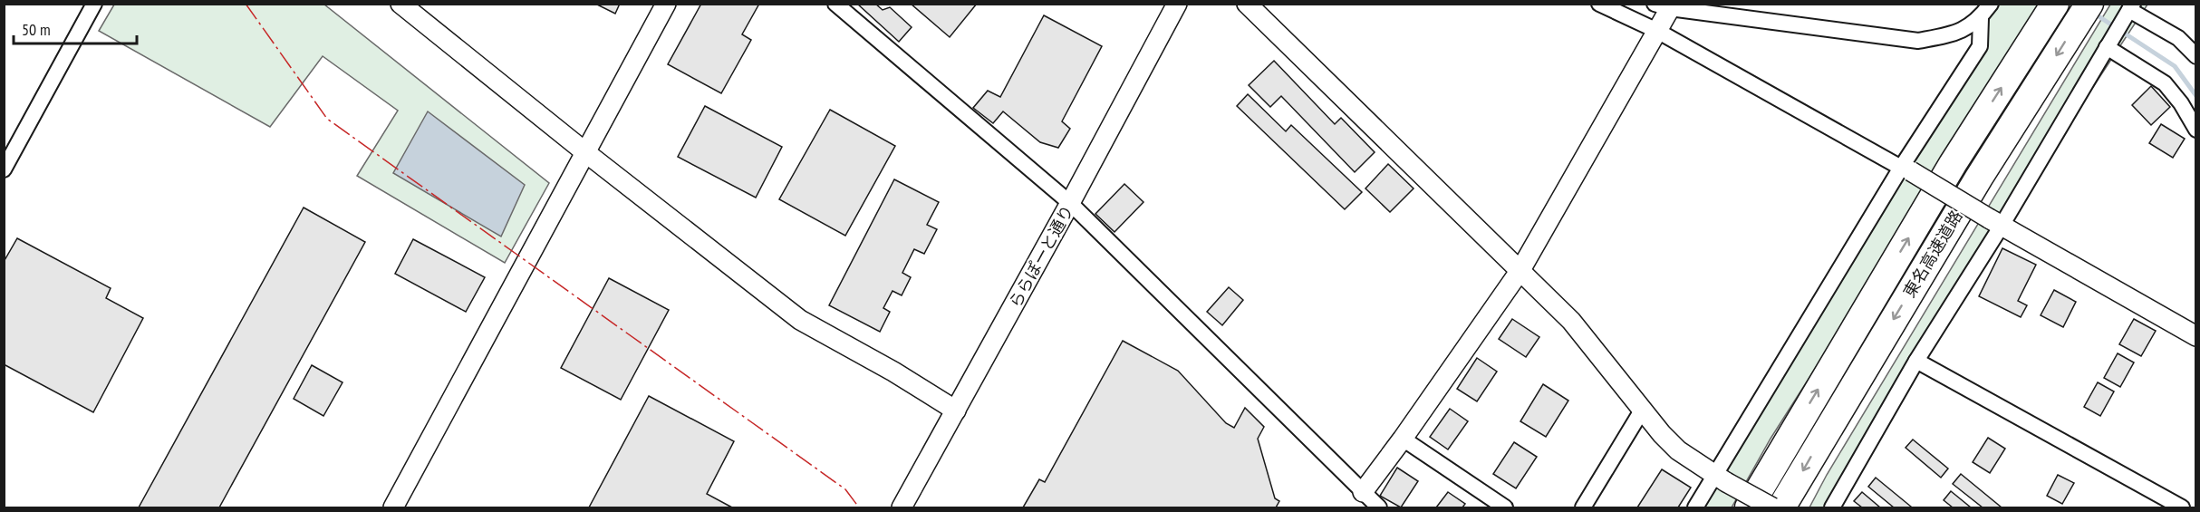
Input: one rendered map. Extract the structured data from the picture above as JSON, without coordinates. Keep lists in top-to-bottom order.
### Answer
{
  "streets": {
    "highway": ["東名高速道路"],
    "street": ["ららぽーと通り"]
  },
  "scale_bar": "50 m"
}
